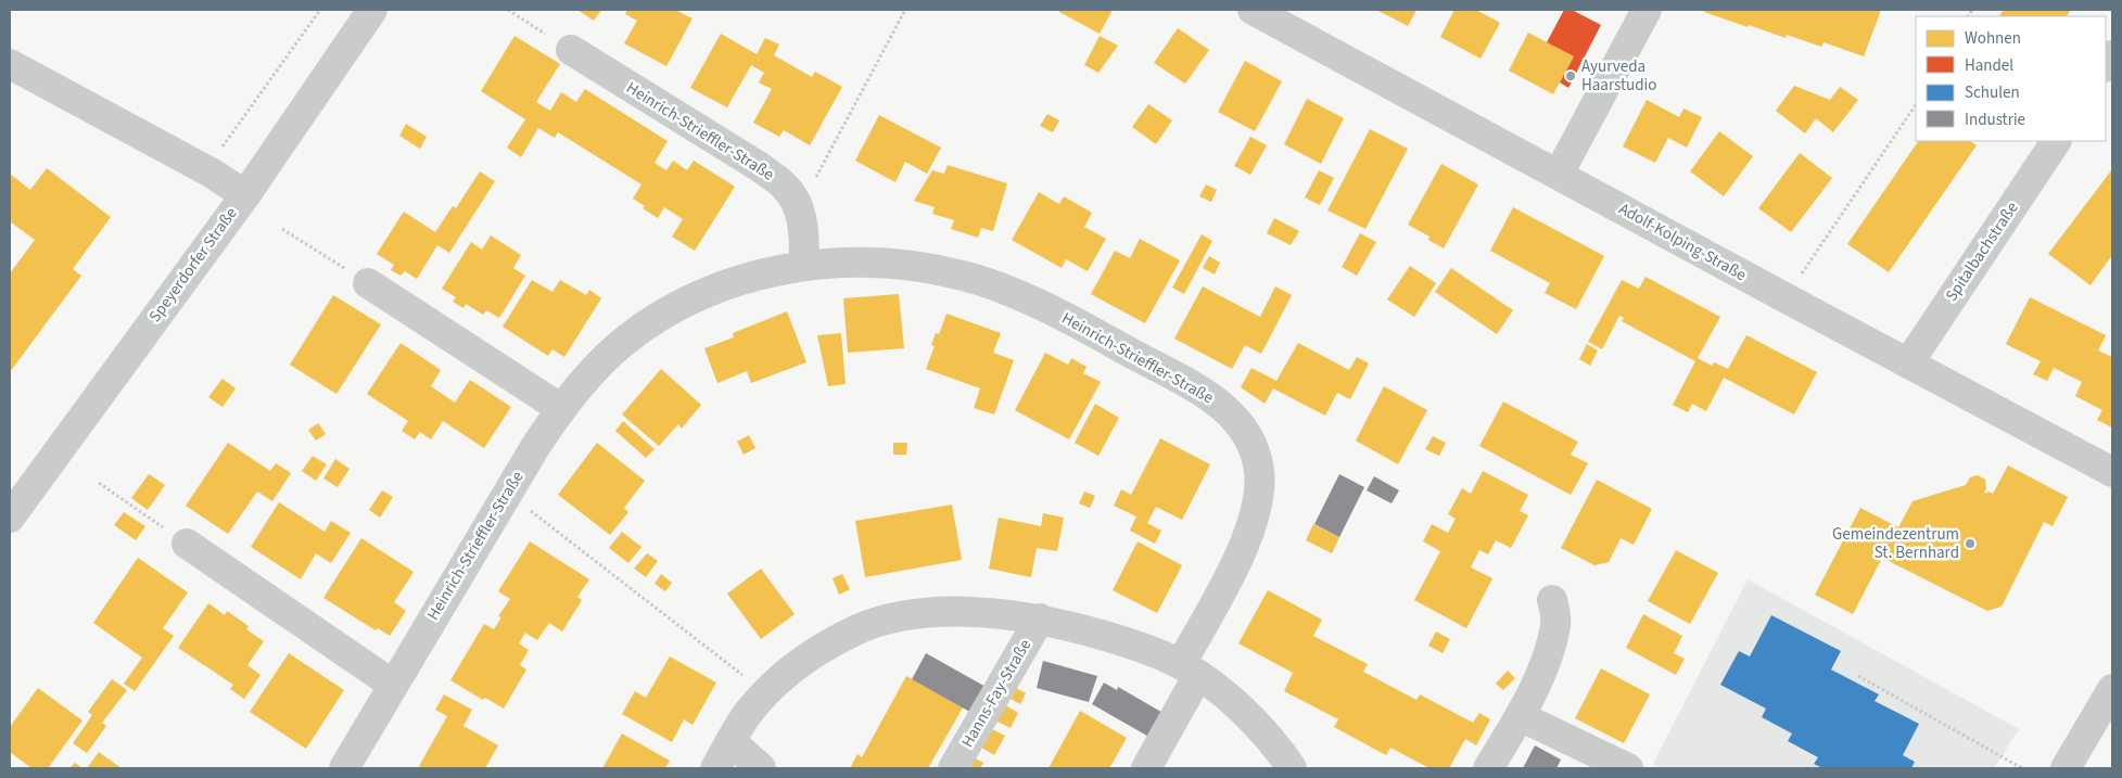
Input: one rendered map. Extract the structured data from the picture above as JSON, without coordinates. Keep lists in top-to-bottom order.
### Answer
{
  "streets": {
    "street": [
      "Heinrich-Strieffler-Straße",
      "Adolf-Kolping-Straße",
      "Spitalbachstraße",
      "Speyerdorfer Straße",
      "Hanns-Fay-Straße"
    ]
  },
  "crossings": [
    ["Heinrich-Strieffler-Straße", "Hanns-Fay-Straße"],
    ["Adolf-Kolping-Straße", "Spitalbachstraße"]
  ],
  "places": ["Ayurveda Haarstudio", "Gemeindezentrum St. Bernhard"],
  "legend": [
    "Wohnen",
    "Handel",
    "Schulen",
    "Industrie"
  ]
}
